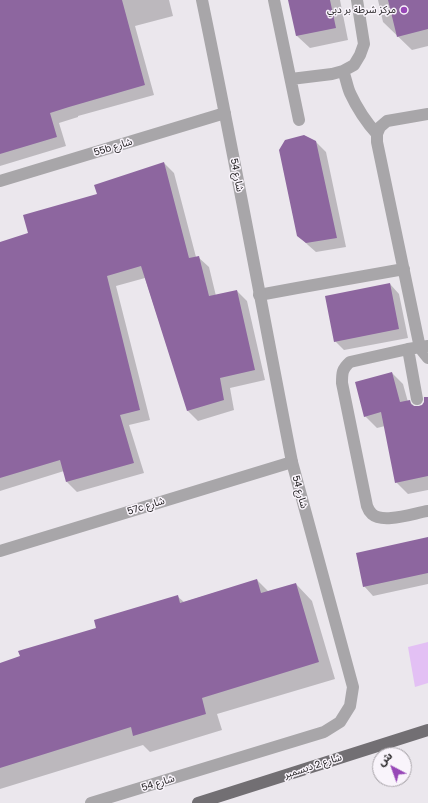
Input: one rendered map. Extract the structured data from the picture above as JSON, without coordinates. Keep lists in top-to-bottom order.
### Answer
{
  "streets": {
    "main road": ["شارع 2 ديسمبر"],
    "street": ["55b شارع", "شارع 54", "57c شارع"]
  },
  "crossings": [
    ["55b شارع", "شارع 54"],
    ["شارع 54", "57c شارع"]
  ],
  "places": ["مركز شرطة بر دبي"],
  "north": "top left"
}
